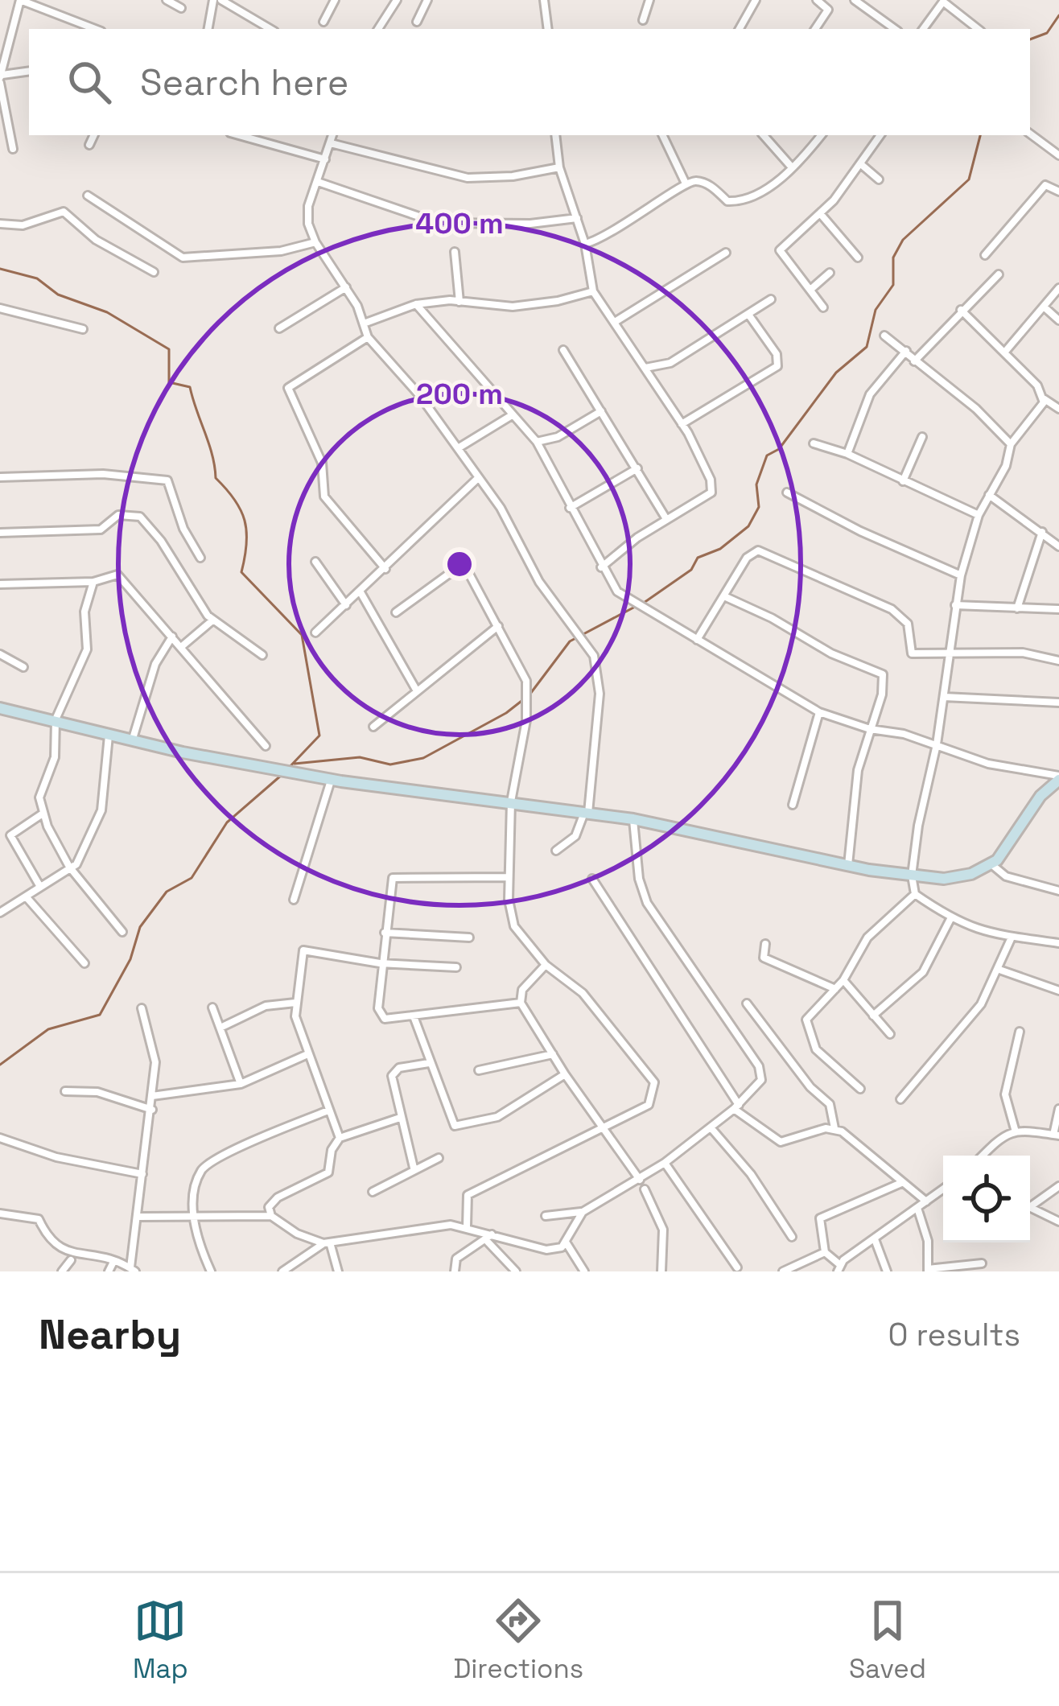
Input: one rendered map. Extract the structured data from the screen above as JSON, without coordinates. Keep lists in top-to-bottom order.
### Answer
{
  "page": {
    "search": "Search here",
    "heading": ["Nearby", "0 results"],
    "nav": ["Map", "Directions", "Saved"]
  },
  "rings": ["400 m", "200 m"]
}
